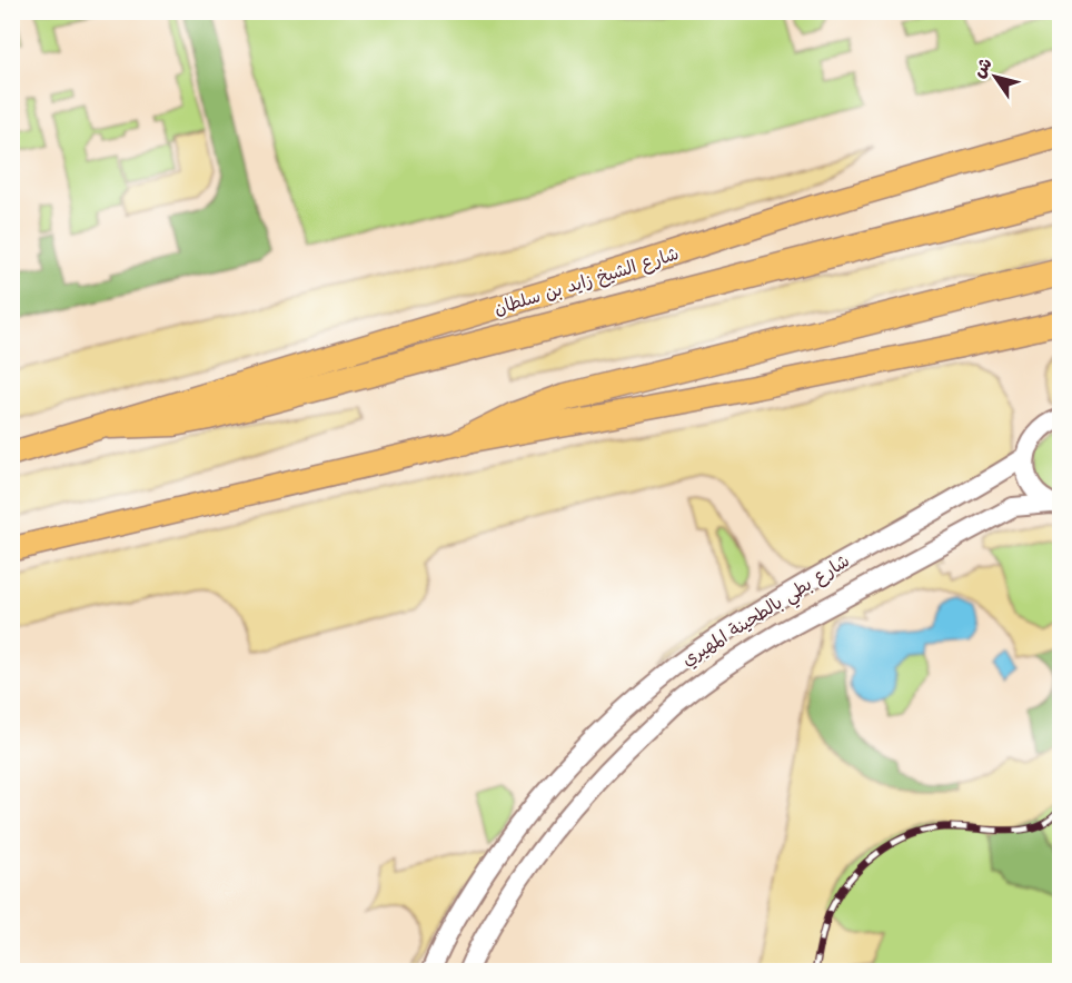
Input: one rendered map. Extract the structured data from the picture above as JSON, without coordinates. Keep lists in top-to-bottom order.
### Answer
{
  "streets": {
    "highway": ["شارع الشيخ زايد بن سلطان"],
    "street": ["شارع بطي بالطحينة المهيري"]
  },
  "north": "top left"
}
